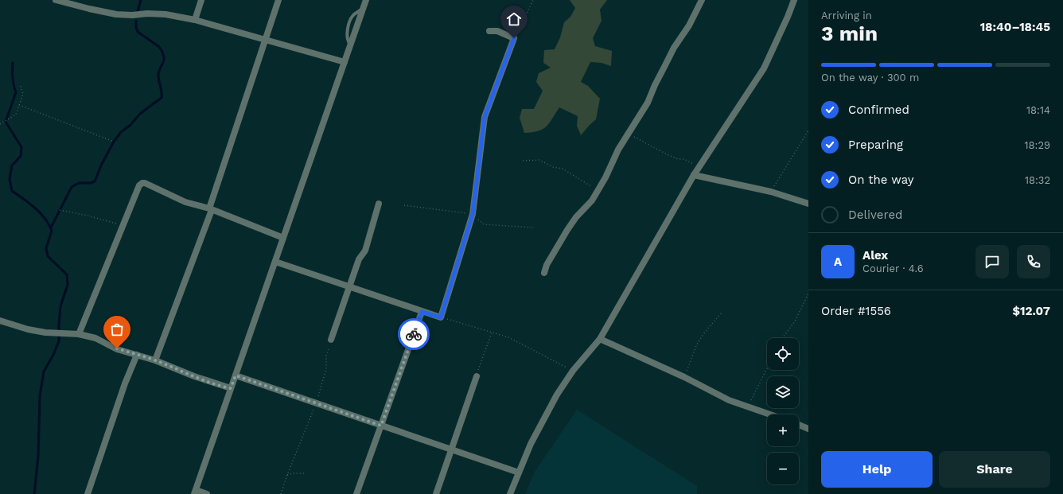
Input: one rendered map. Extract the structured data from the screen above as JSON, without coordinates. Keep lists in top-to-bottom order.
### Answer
{
  "page": {
    "heading": ["3 min", "Arriving in", "18:40–18:45"],
    "panel": [
      "Alex",
      "Courier · 4.6",
      "Order #1556",
      "$12.07"
    ],
    "bar": "On the way · 300 m",
    "list": [
      ["Confirmed", "18:14"],
      ["Preparing", "18:29"],
      ["On the way", "18:32"],
      "Delivered"
    ],
    "round": "A",
    "map_buttons": ["+", "−"],
    "buttons": ["Help", "Share"]
  }
}
